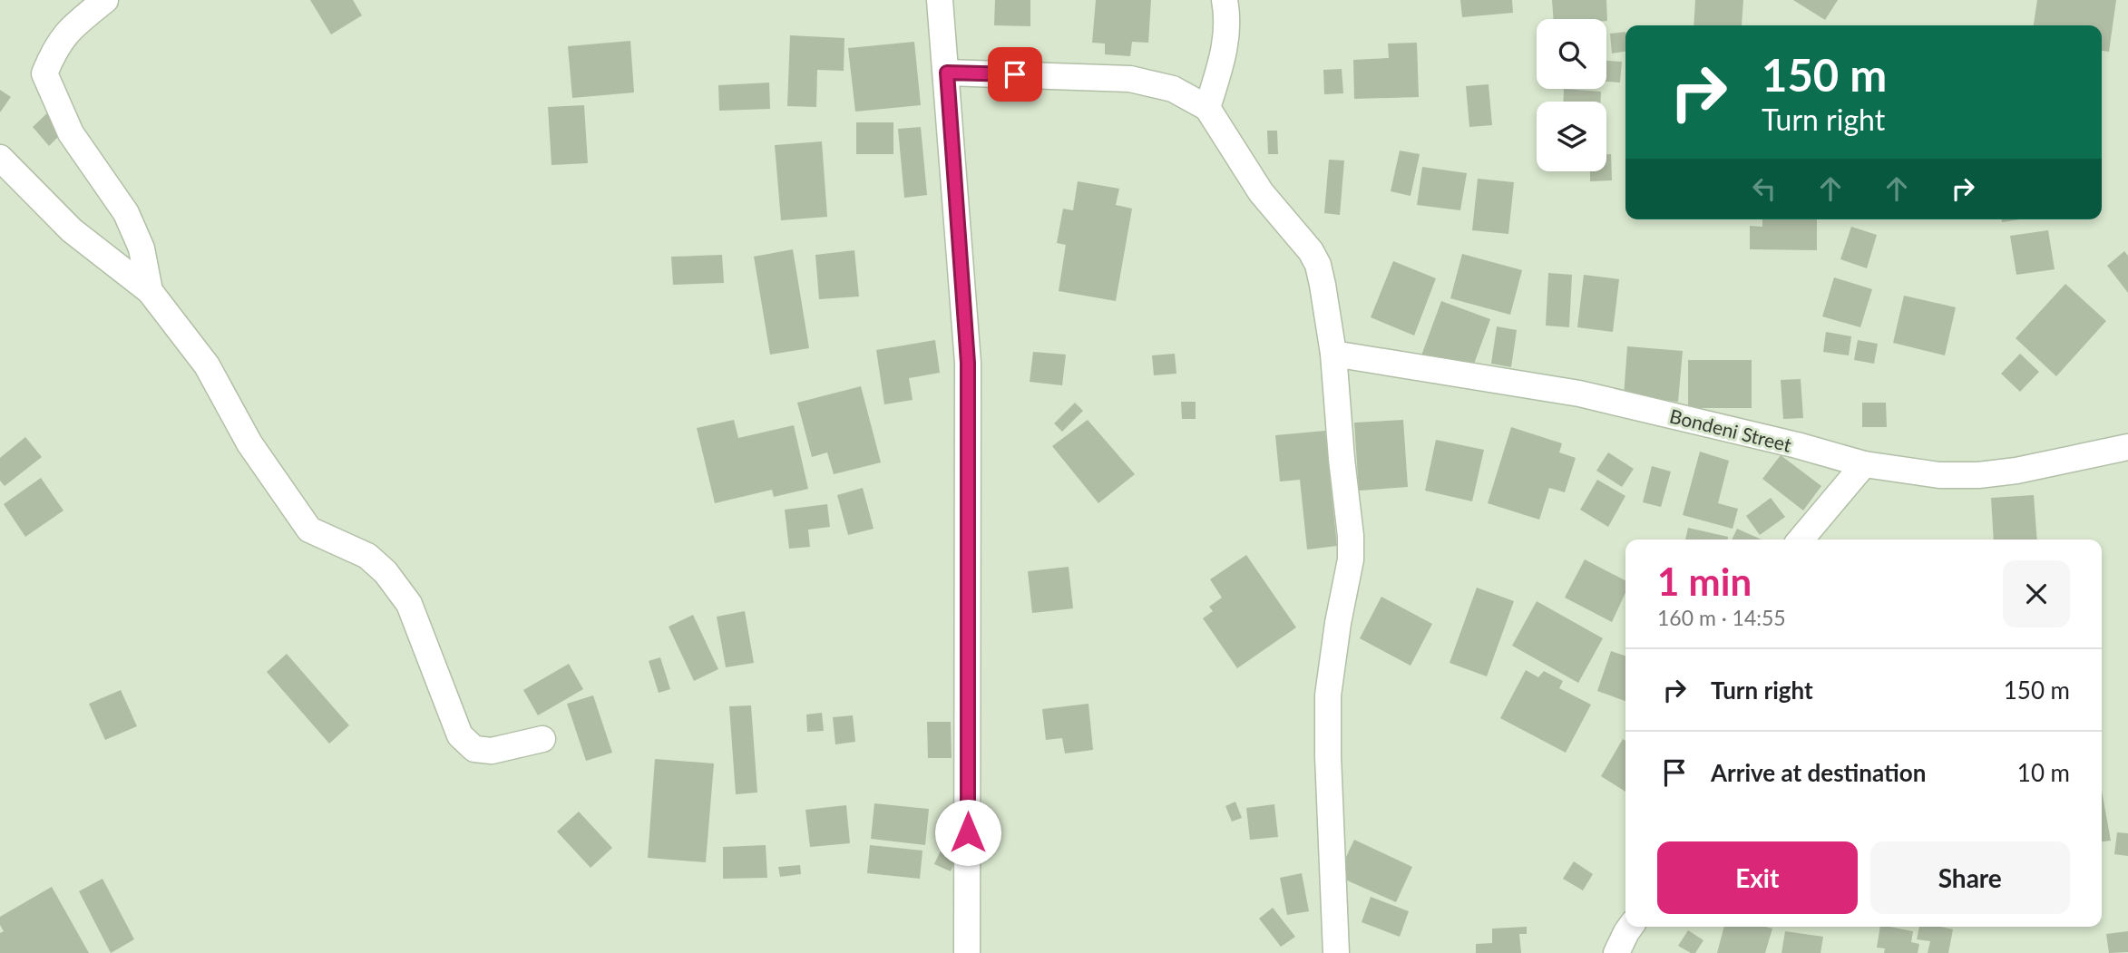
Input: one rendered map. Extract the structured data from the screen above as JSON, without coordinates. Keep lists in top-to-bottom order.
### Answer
{
  "streets": {
    "street": ["Bondeni Street"]
  },
  "page": {
    "turn": ["150 m", "Turn right"],
    "heading": ["1 min", "160 m · 14:55"],
    "list": [
      {
        "name": "Turn right",
        "value": "150 m"
      },
      {
        "name": "Arrive at destination",
        "value": "10 m"
      }
    ],
    "buttons": ["Exit", "Share"]
  }
}
